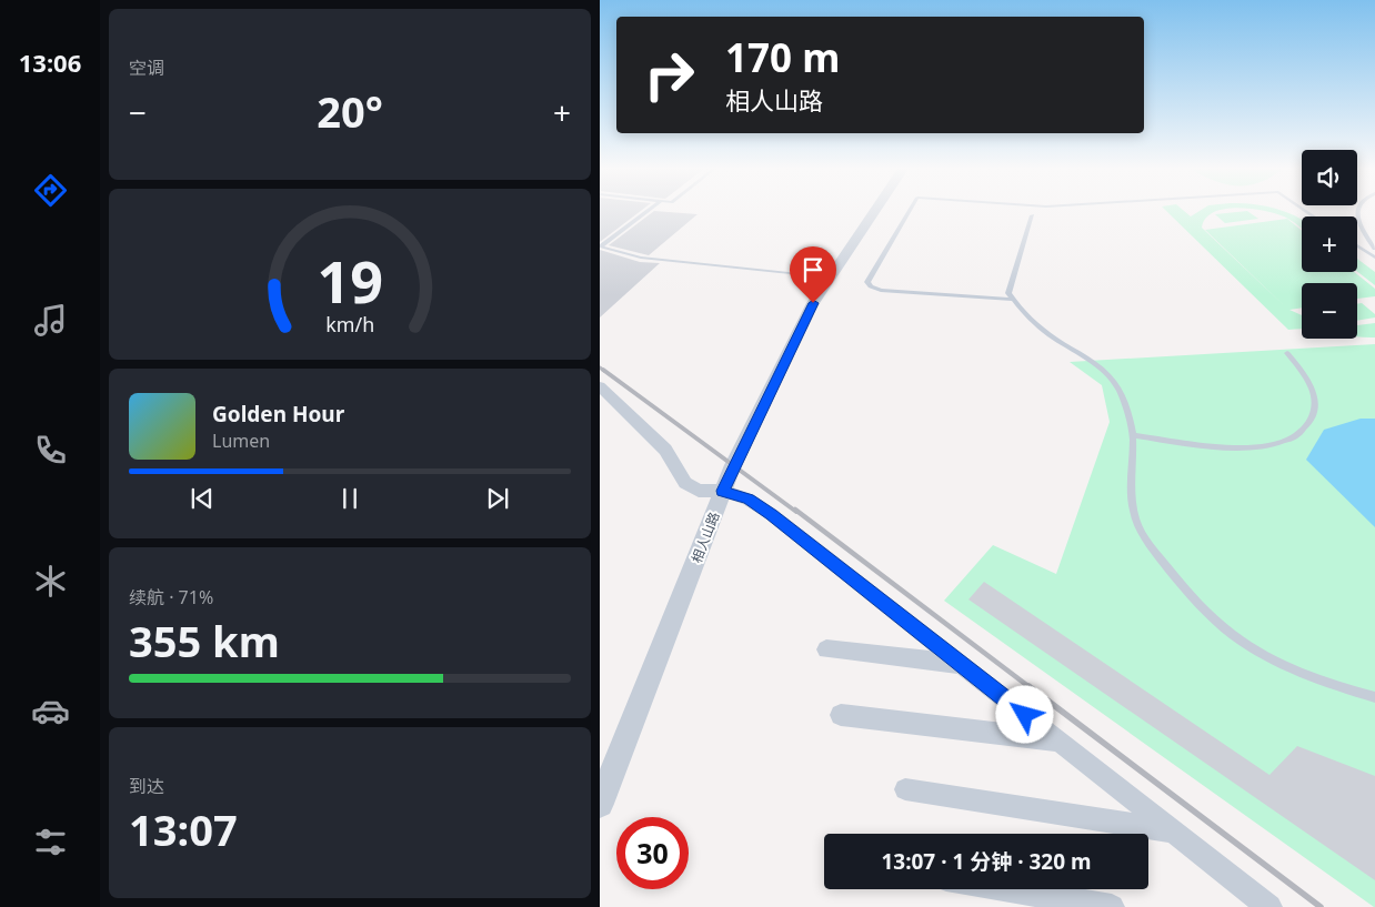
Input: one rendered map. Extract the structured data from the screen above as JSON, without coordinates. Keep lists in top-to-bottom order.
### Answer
{
  "streets": {
    "street": ["相人山路"]
  },
  "page": {
    "tabs": "13:06",
    "tile": [
      "空调",
      ["续航 · 71%", "355 km"],
      ["到达", "13:07"]
    ],
    "turn": ["170 m", "相人山路"],
    "heat": ["−", "20°", "+"],
    "map_buttons": ["+", "−"],
    "song": ["Golden Hour", "Lumen"],
    "limit": "30",
    "trip": "13:07 · 1 分钟 · 320 m",
    "gauge": ["19", "km/h"]
  }
}
